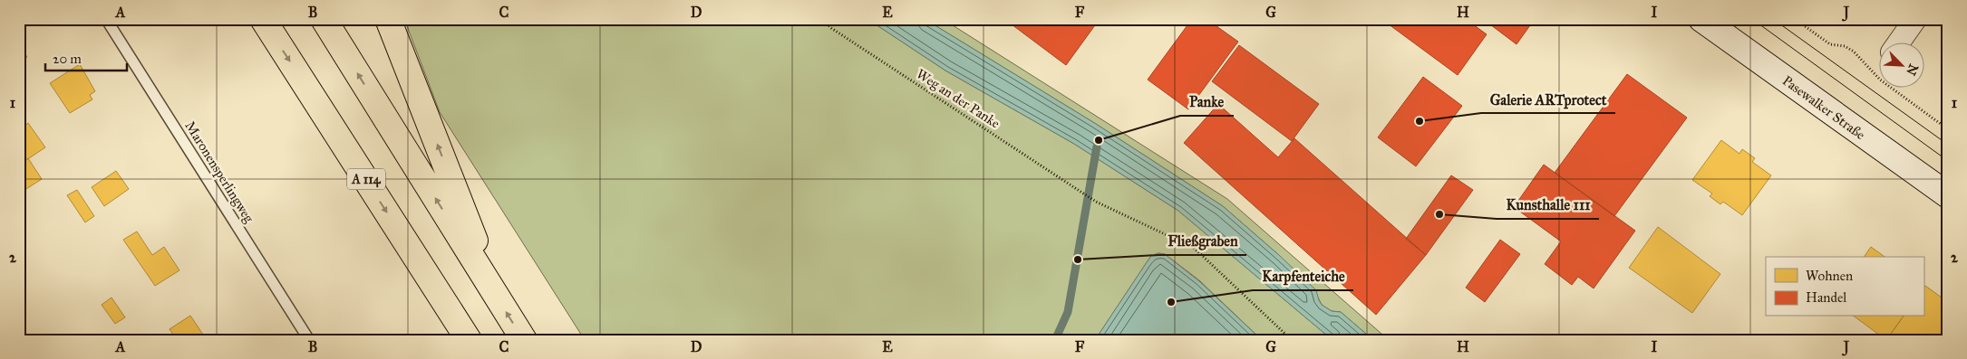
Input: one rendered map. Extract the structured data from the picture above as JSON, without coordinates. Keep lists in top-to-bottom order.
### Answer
{
  "streets": {
    "highway": ["A 114"],
    "main road": ["Pasewalker Straße"],
    "lane": ["Maronensperlingweg"],
    "path": ["Weg an der Panke"]
  },
  "places": [
    "Galerie ARTprotect",
    "Panke",
    "Kunsthalle 111",
    "Fließgraben",
    "Karpfenteiche"
  ],
  "legend": ["Wohnen", "Handel"],
  "scale_bar": "20 m",
  "north": "bottom right",
  "grid": {
    "columns": [
      "A",
      "B",
      "C",
      "D",
      "E",
      "F",
      "G",
      "H",
      "I",
      "J"
    ],
    "rows": ["1", "2"]
  }
}
